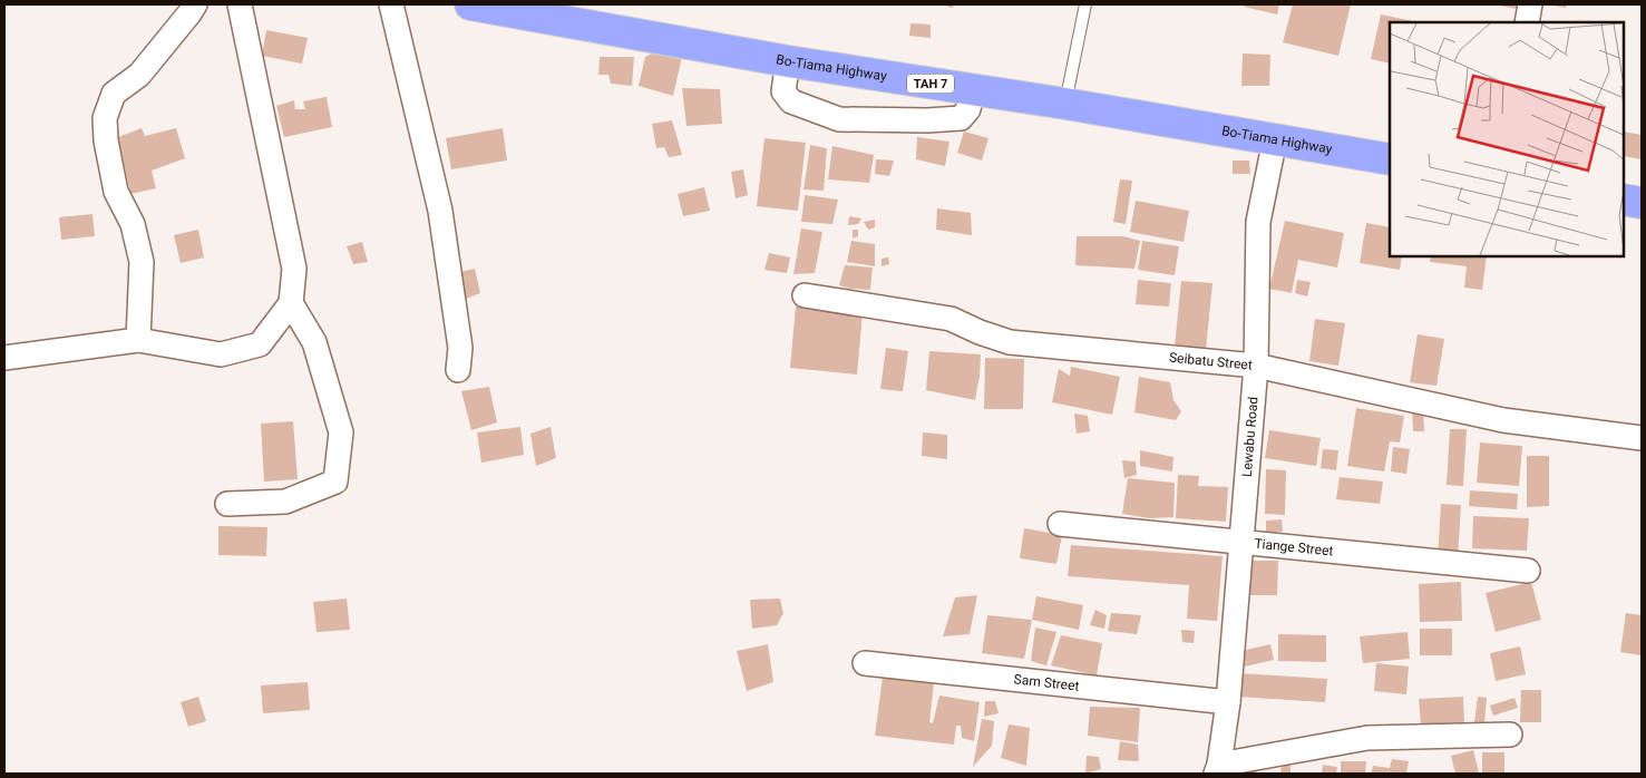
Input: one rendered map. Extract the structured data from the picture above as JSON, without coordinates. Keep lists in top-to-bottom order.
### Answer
{
  "streets": {
    "highway": ["Bo-Tiama Highway", "TAH 7"],
    "street": [
      "Seibatu Street",
      "Lewabu Road",
      "Tiange Street",
      "Sam Street"
    ]
  },
  "crossings": [
    ["Bo-Tiama Highway", "Lewabu Road"],
    ["Seibatu Street", "Lewabu Road"],
    ["Lewabu Road", "Tiange Street"],
    ["Lewabu Road", "Sam Street"]
  ]
}
